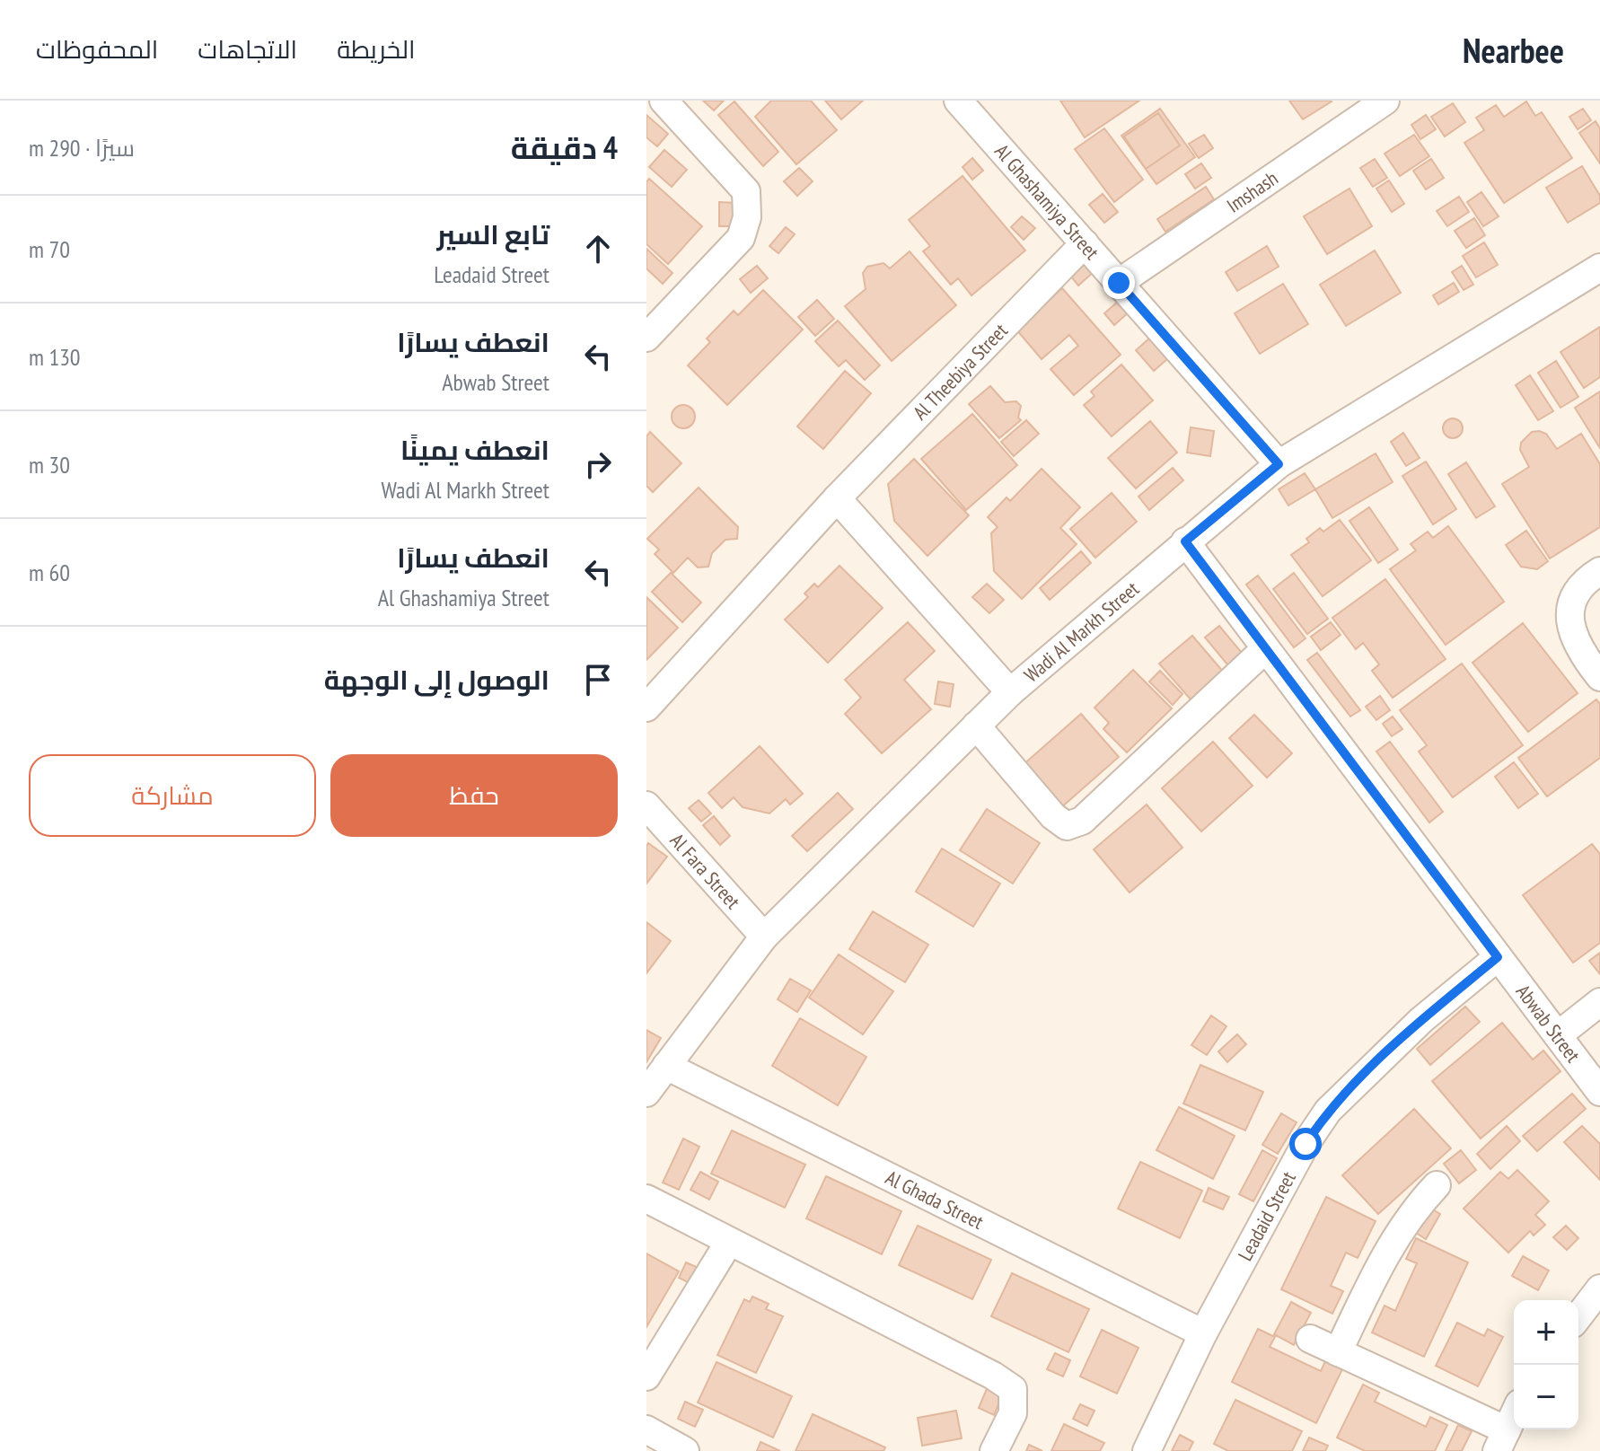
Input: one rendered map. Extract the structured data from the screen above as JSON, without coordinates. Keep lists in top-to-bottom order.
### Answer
{
  "streets": {
    "street": [
      "Imshash",
      "Al Ghashamiya Street",
      "Al Theebiya Street",
      "Wadi Al Markh Street",
      "Al Fara Street",
      "Abwab Street",
      "Al Ghada Street",
      "Leadaid Street"
    ]
  },
  "crossings": [
    ["Imshash", "Al Ghashamiya Street"],
    ["Al Ghashamiya Street", "Al Theebiya Street"],
    ["Al Ghashamiya Street", "Wadi Al Markh Street"],
    ["Wadi Al Markh Street", "Al Fara Street"],
    ["Wadi Al Markh Street", "Abwab Street"],
    ["Wadi Al Markh Street", "Al Ghada Street"],
    ["Abwab Street", "Leadaid Street"],
    ["Al Ghada Street", "Leadaid Street"]
  ],
  "page": {
    "header": "Nearbee",
    "nav": ["الخريطة", "الاتجاهات", "المحفوظات"],
    "heading": ["4 دقيقة", "سيرًا · 290 m"],
    "list": [
      ["تابع السير", "Leadaid Street", "70 m"],
      ["انعطف يسارًا", "Abwab Street", "130 m"],
      ["انعطف يمينًا", "Wadi Al Markh Street", "30 m"],
      ["انعطف يسارًا", "Al Ghashamiya Street", "60 m"],
      "الوصول إلى الوجهة"
    ],
    "buttons": ["حفظ", "مشاركة"],
    "map_buttons": ["+", "−"]
  }
}
